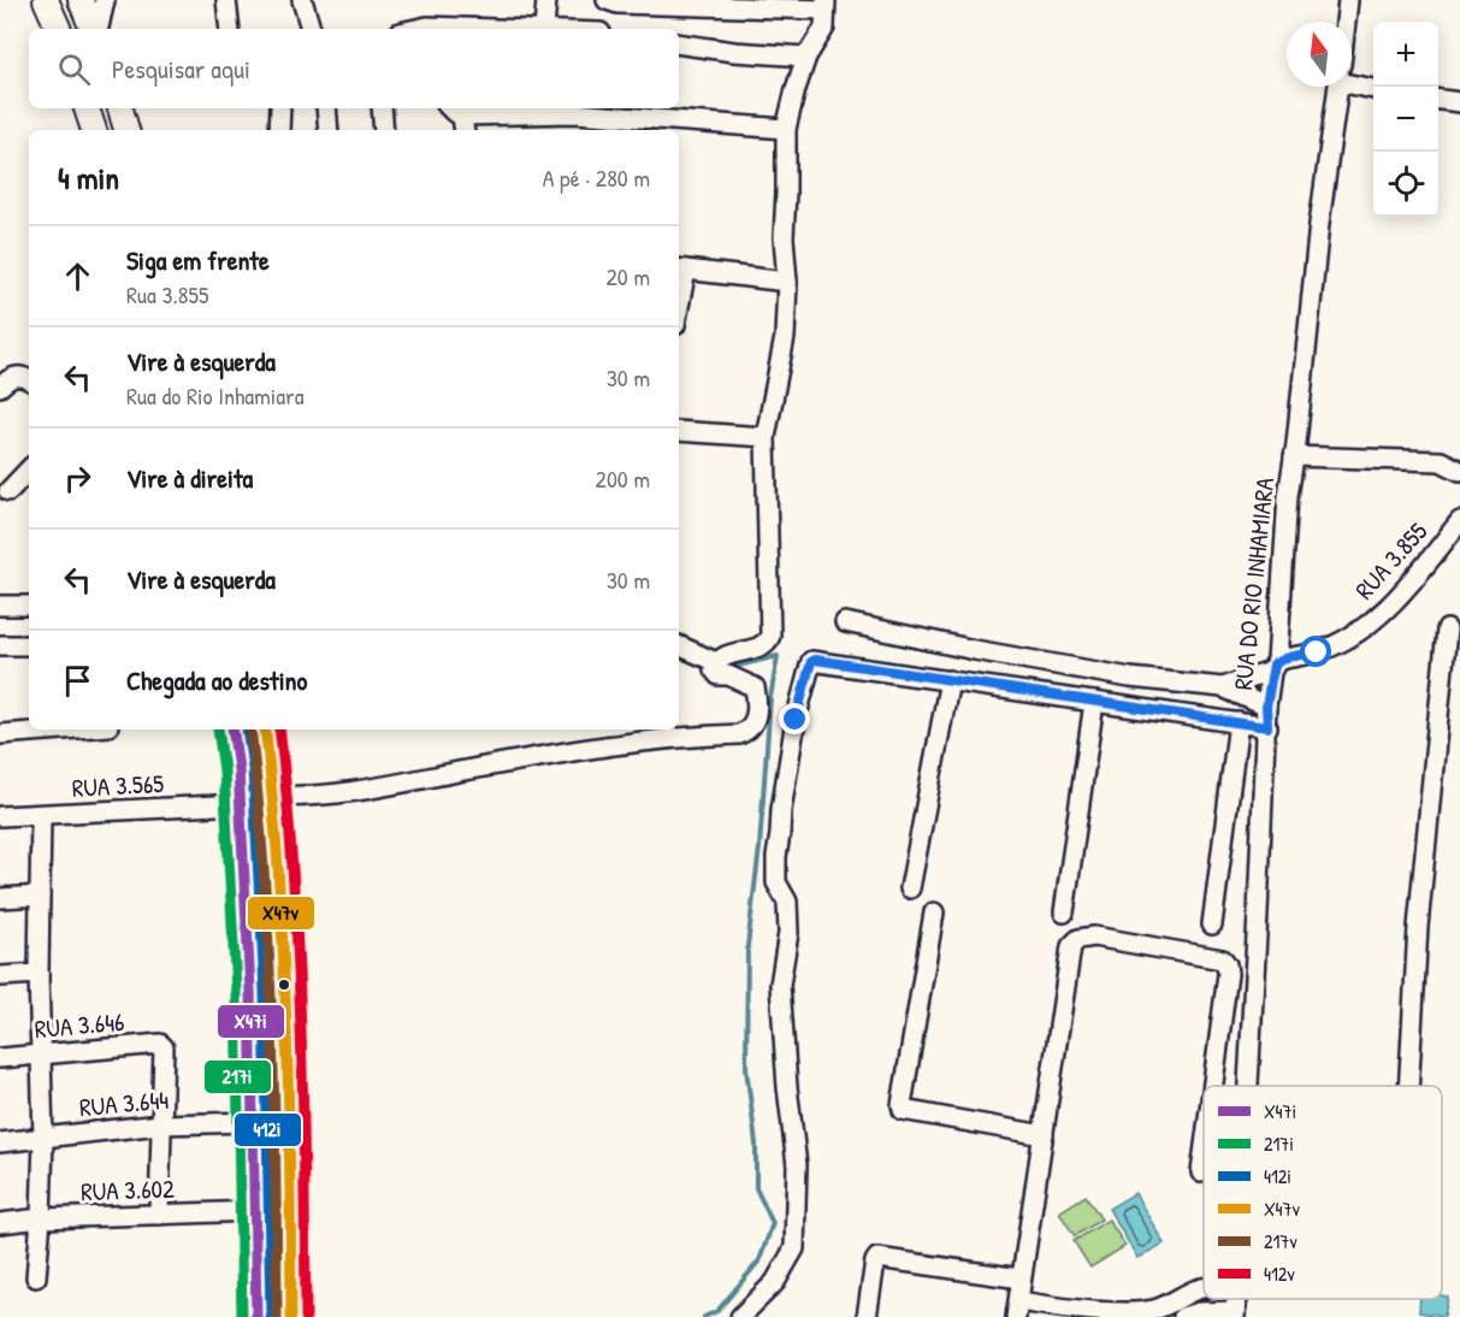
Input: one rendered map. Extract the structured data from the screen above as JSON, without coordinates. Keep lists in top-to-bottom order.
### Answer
{
  "streets": {
    "street": [
      "RUA 3.855",
      "RUA DO RIO INHAMIARA",
      "RUA 3.565",
      "RUA 3.646",
      "RUA 3.644",
      "RUA 3.602"
    ]
  },
  "crossings": [
    ["RUA 3.855", "RUA DO RIO INHAMIARA"],
    ["RUA 3.646", "RUA 3.644"]
  ],
  "lines": [
    "transit line X47i",
    "transit line 217i",
    "transit line 412i",
    "transit line X47v",
    "transit line 217v",
    "transit line 412v"
  ],
  "legend": [
    "X47i",
    "217i",
    "412i",
    "X47v",
    "217v",
    "412v"
  ],
  "north": "top",
  "page": {
    "map_buttons": ["+", "−"],
    "search": "Pesquisar aqui",
    "heading": ["4 min", "A pé · 280 m"],
    "list": [
      ["Siga em frente", "Rua 3.855", "20 m"],
      ["Vire à esquerda", "Rua do Rio Inhamiara", "30 m"],
      ["Vire à direita", "200 m"],
      ["Vire à esquerda", "30 m"],
      "Chegada ao destino"
    ]
  }
}
